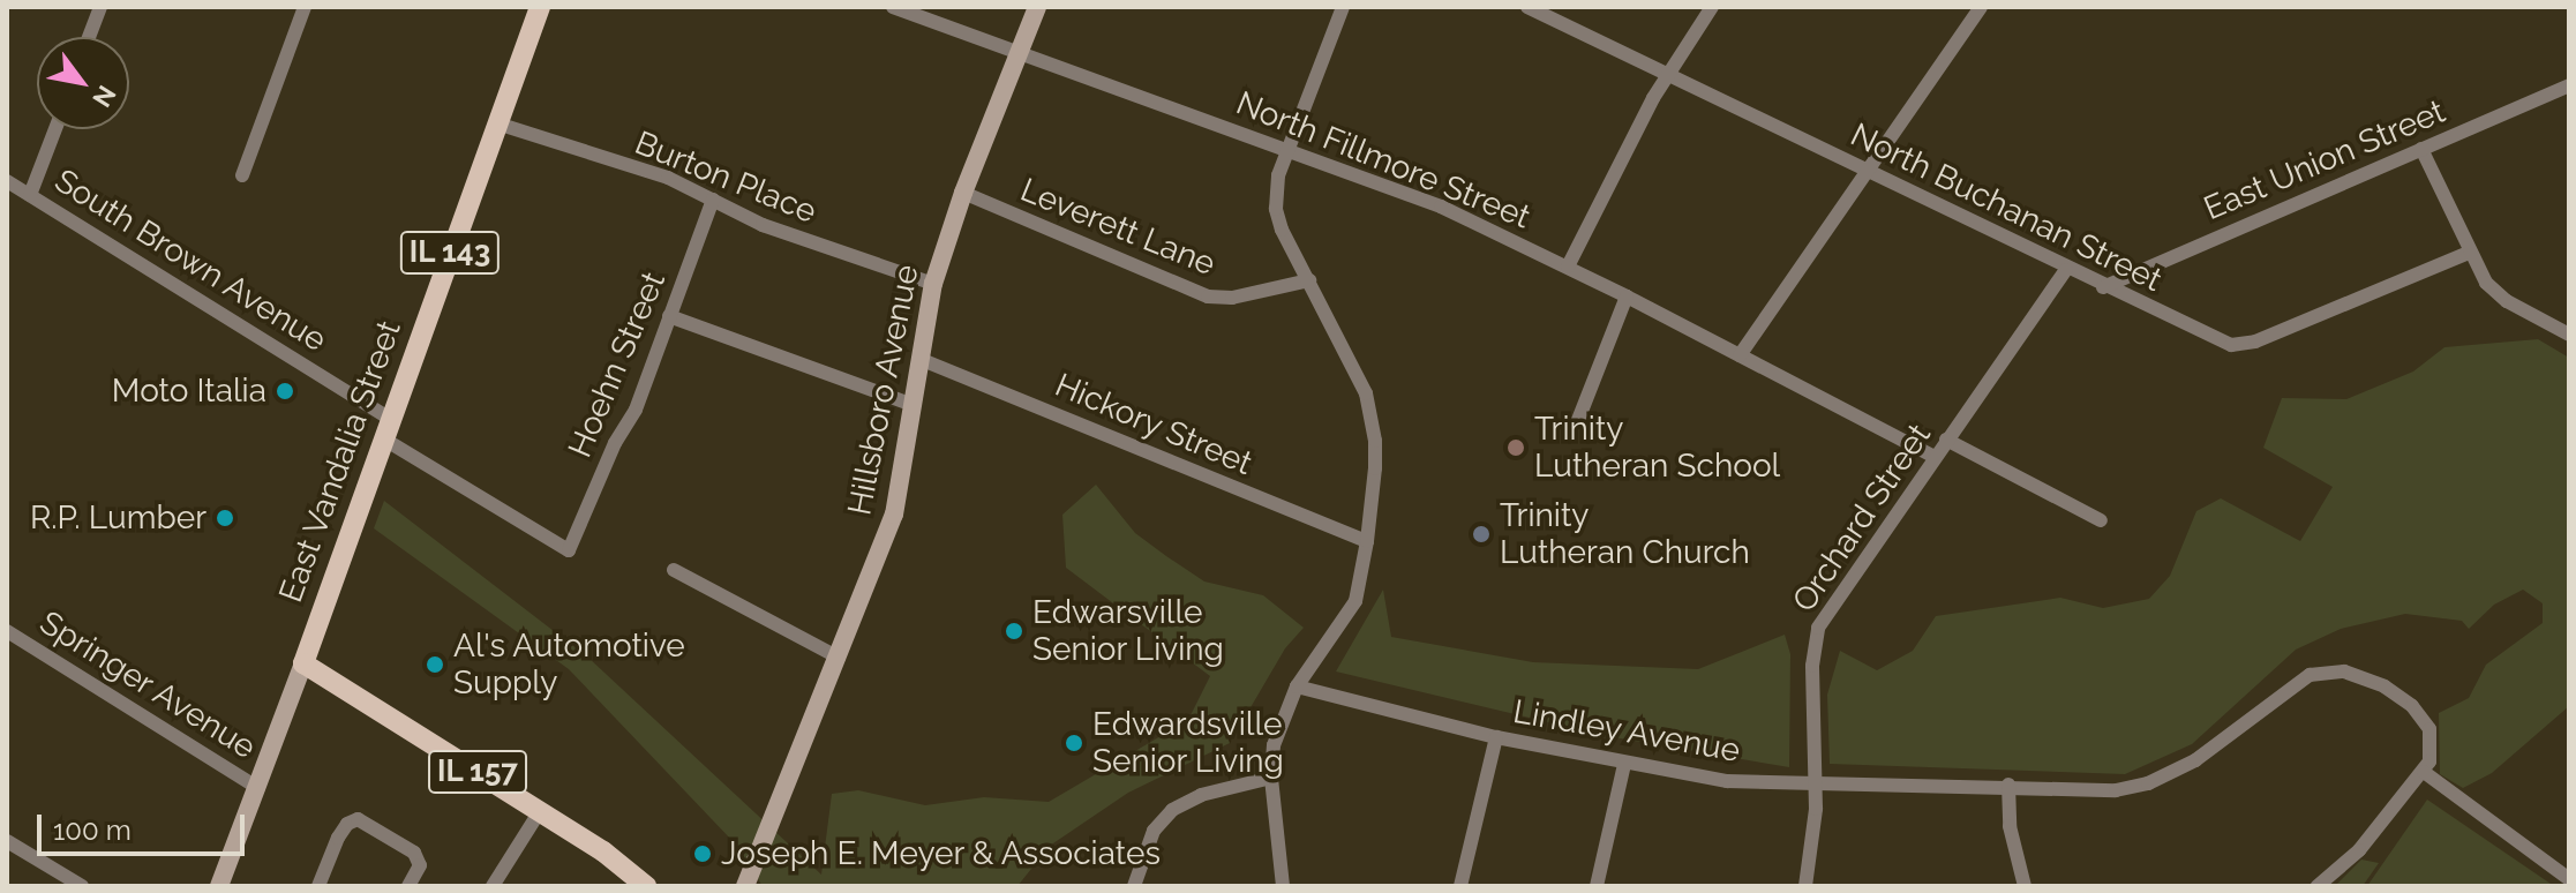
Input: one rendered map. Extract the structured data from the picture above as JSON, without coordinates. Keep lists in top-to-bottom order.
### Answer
{
  "streets": {
    "main road": ["IL 143", "East Vandalia Street", "IL 157"],
    "street": [
      "North Fillmore Street",
      "East Union Street",
      "Burton Place",
      "North Buchanan Street",
      "Leverett Lane",
      "South Brown Avenue",
      "Hoehn Street",
      "Hillsboro Avenue",
      "Hickory Street",
      "Orchard Street",
      "Springer Avenue",
      "Lindley Avenue"
    ]
  },
  "crossings": [
    ["North Fillmore Street", "Hillsboro Avenue"],
    ["North Fillmore Street", "Orchard Street"],
    ["East Union Street", "North Buchanan Street"],
    ["Burton Place", "Hoehn Street"],
    ["Burton Place", "Hillsboro Avenue"],
    ["Burton Place", "East Vandalia Street"],
    ["North Buchanan Street", "Orchard Street"],
    ["Leverett Lane", "Hillsboro Avenue"],
    ["South Brown Avenue", "Hoehn Street"],
    ["South Brown Avenue", "East Vandalia Street"],
    ["Hillsboro Avenue", "Hickory Street"],
    ["East Vandalia Street", "Springer Avenue"],
    ["East Vandalia Street", "IL 157"],
    ["Orchard Street", "Lindley Avenue"]
  ],
  "places": [
    "Moto Italia",
    "Trinity Lutheran School",
    "R.P. Lumber",
    "Trinity Lutheran Church",
    "Edwarsville Senior Living",
    "Al's Automotive Supply",
    "Edwardsville Senior Living",
    "Joseph E. Meyer & Associates"
  ],
  "scale_bar": "100 m",
  "north": "bottom right"
}
